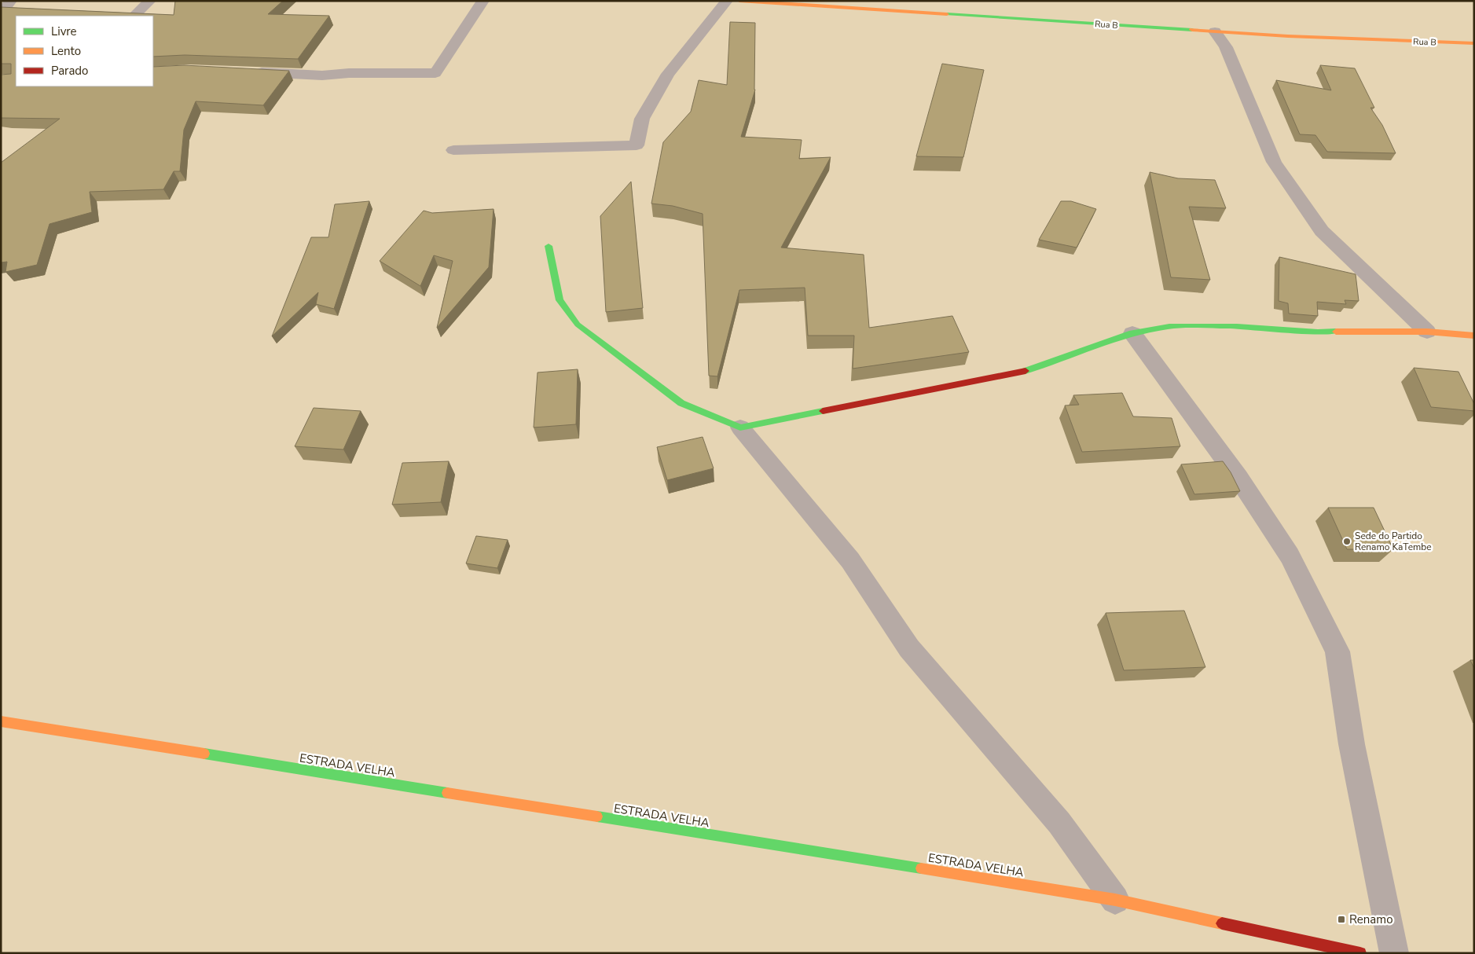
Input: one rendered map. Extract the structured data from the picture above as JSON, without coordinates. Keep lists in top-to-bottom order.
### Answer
{
  "streets": {
    "street": ["Rua B", "ESTRADA VELHA"]
  },
  "places": {
    "other": ["Sede do Partido Renamo KaTembe"],
    "transit": ["Renamo"]
  },
  "legend": ["Livre", "Lento", "Parado"]
}
